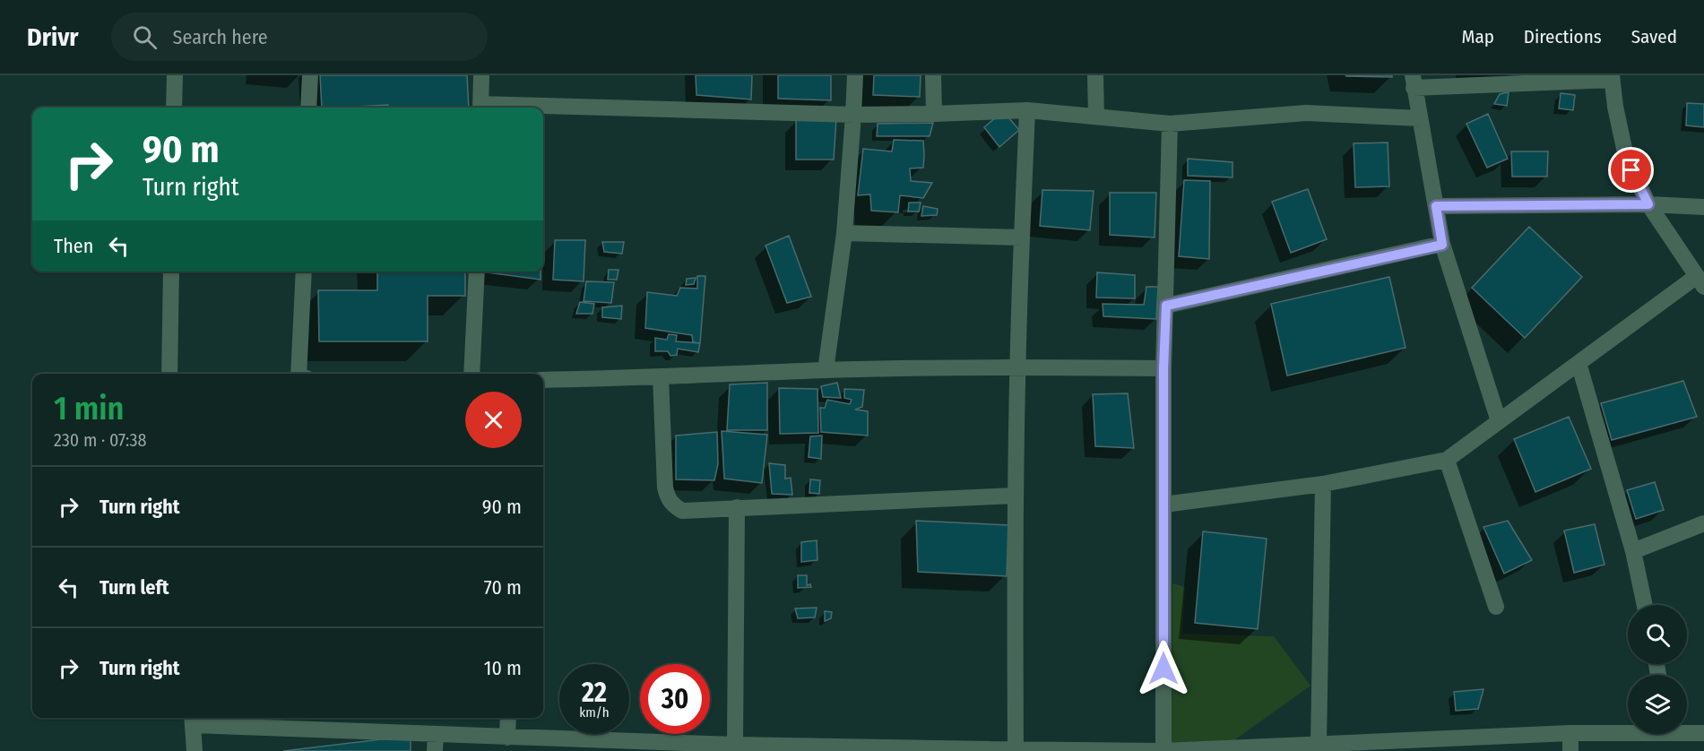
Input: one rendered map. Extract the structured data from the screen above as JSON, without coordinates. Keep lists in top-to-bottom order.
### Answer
{
  "page": {
    "header": "Drivr",
    "search": "Search here",
    "nav": ["Map", "Directions", "Saved"],
    "turn": ["90 m", "Turn right"],
    "then": "Then",
    "heading": ["1 min", "230 m · 07:38"],
    "list": [
      {
        "name": "Turn right",
        "value": "90 m"
      },
      {
        "name": "Turn left",
        "value": "70 m"
      },
      {
        "name": "Turn right",
        "value": "10 m"
      }
    ],
    "speed": "22 km/h",
    "limit": "30"
  }
}
